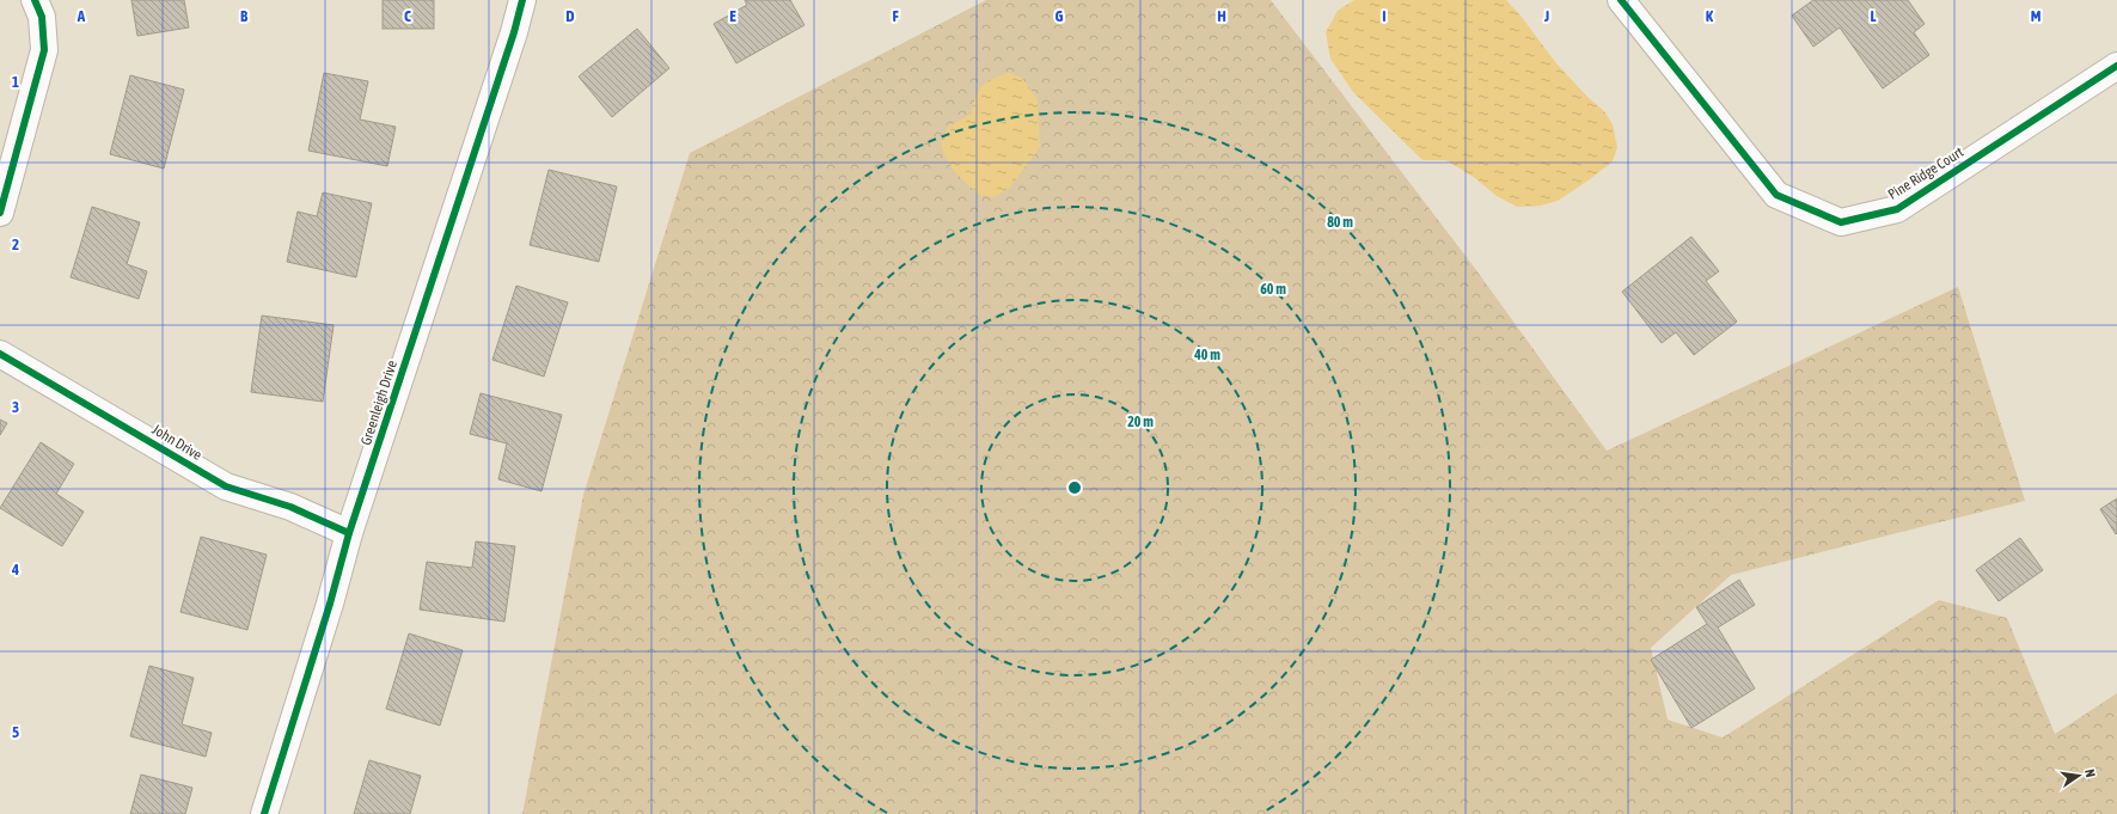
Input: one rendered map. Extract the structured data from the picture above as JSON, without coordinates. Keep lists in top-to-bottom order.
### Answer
{
  "streets": {
    "street": ["Pine Ridge Court", "Greenleigh Drive", "John Drive"]
  },
  "crossings": [
    ["Greenleigh Drive", "John Drive"]
  ],
  "north": "right",
  "grid": {
    "columns": [
      "A",
      "B",
      "C",
      "D",
      "E",
      "F",
      "G",
      "H",
      "I",
      "J",
      "K",
      "L",
      "M"
    ],
    "rows": [
      "1",
      "2",
      "3",
      "4",
      "5"
    ]
  },
  "rings": [
    "80 m",
    "60 m",
    "40 m",
    "20 m"
  ]
}
